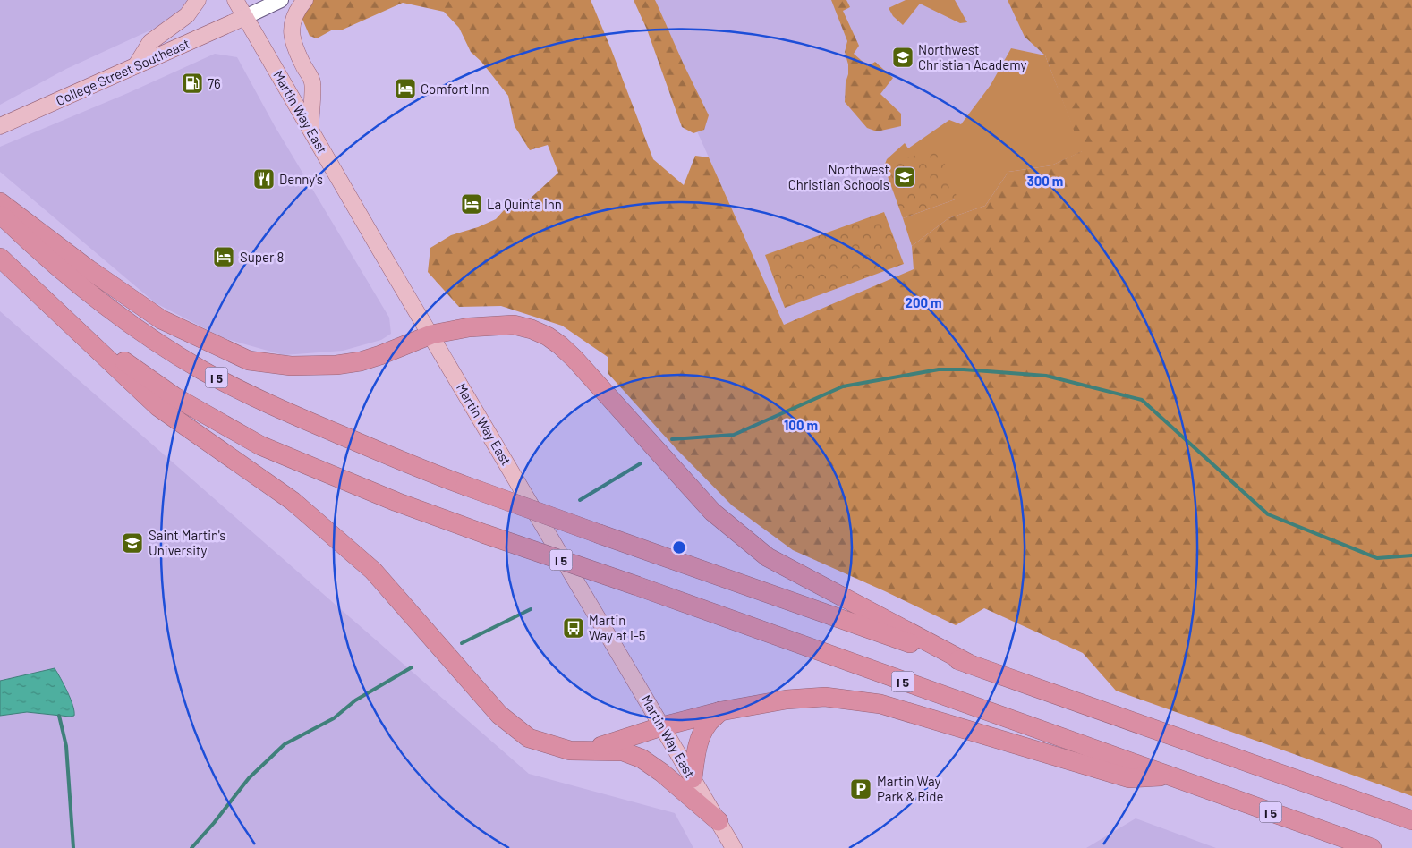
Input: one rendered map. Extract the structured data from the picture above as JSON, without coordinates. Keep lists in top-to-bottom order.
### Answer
{
  "streets": {
    "highway": ["I 5"],
    "main road": ["College Street Southeast", "Martin Way East"]
  },
  "crossings": [
    ["College Street Southeast", "Martin Way East"]
  ],
  "places": {
    "school or university": ["Northwest Christian Academy", "Northwest Christian Schools", "Saint Martin's University"],
    "fuel station": ["76"],
    "hotel": ["Comfort Inn", "La Quinta Inn", "Super 8"],
    "restaurant": ["Denny's"],
    "bus stop": ["Martin Way at I-5"],
    "parking": ["Martin Way Park & Ride"]
  },
  "rings": ["300 m", "200 m", "100 m"]
}
